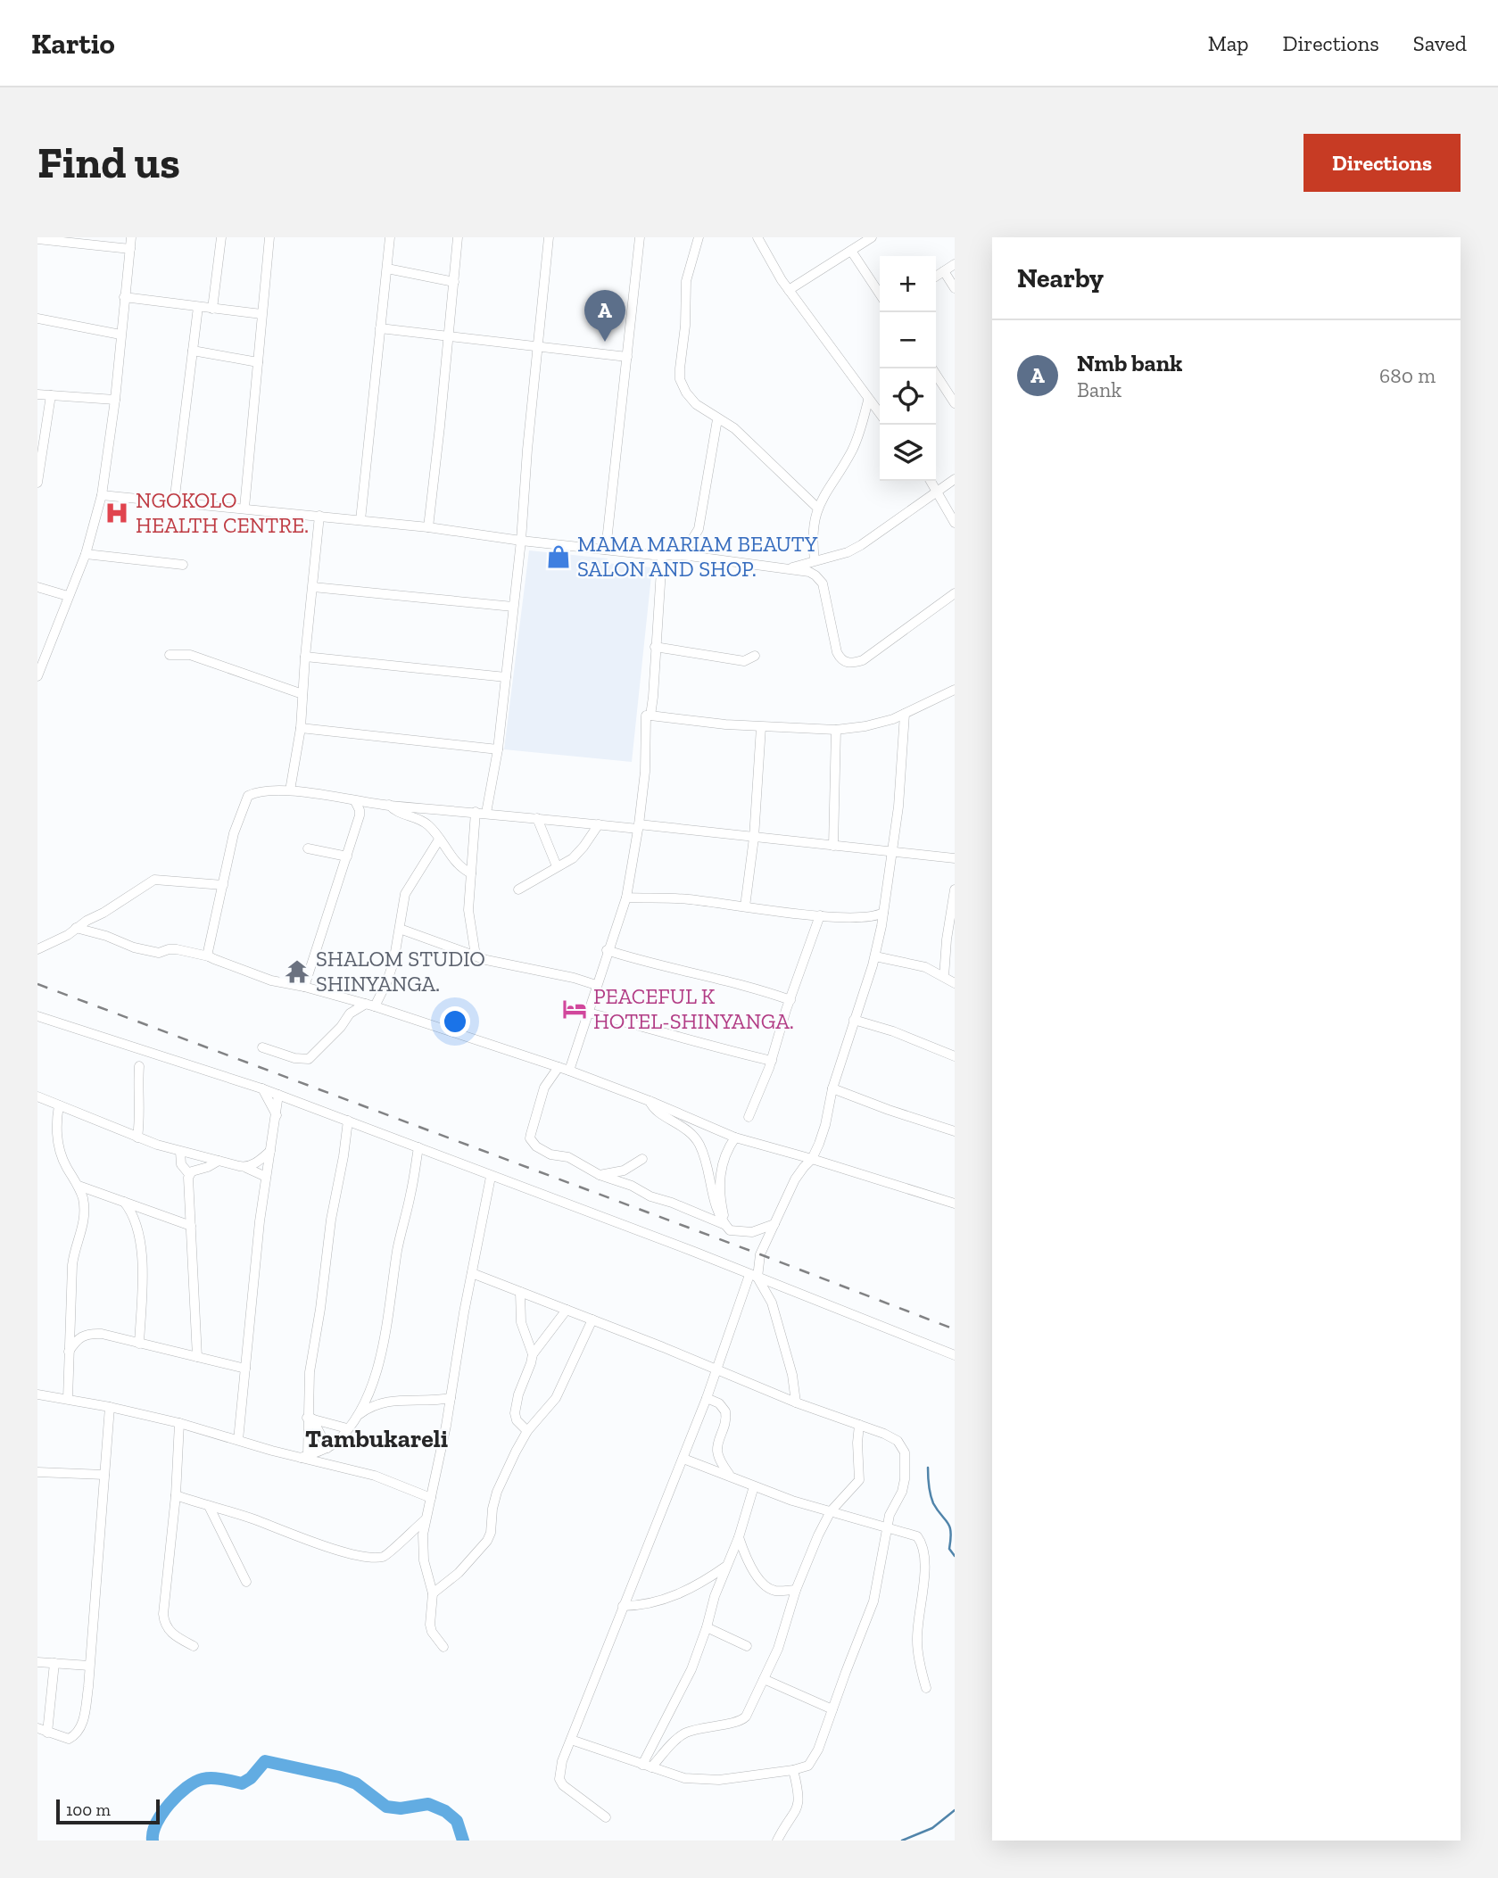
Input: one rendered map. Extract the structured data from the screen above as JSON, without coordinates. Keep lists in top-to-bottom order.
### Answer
{
  "districts": ["Tambukareli"],
  "places": {
    "hospital": ["NGOKOLO HEALTH CENTRE."],
    "shop": ["MAMA MARIAM BEAUTY SALON AND SHOP."],
    "temple": ["SHALOM STUDIO SHINYANGA."],
    "hotel": ["PEACEFUL K HOTEL-SHINYANGA."]
  },
  "scale_bar": "100 m",
  "page": {
    "header": "Kartio",
    "nav": ["Map", "Directions", "Saved"],
    "buttons": "Directions",
    "title": "Find us",
    "heading": "Nearby",
    "map_buttons": ["+", "−"],
    "pins": "A",
    "list": [
      {
        "mark": "A",
        "name": "Nmb bank",
        "note": "Bank",
        "value": "680 m"
      }
    ],
    "scale": "100 m"
  }
}
